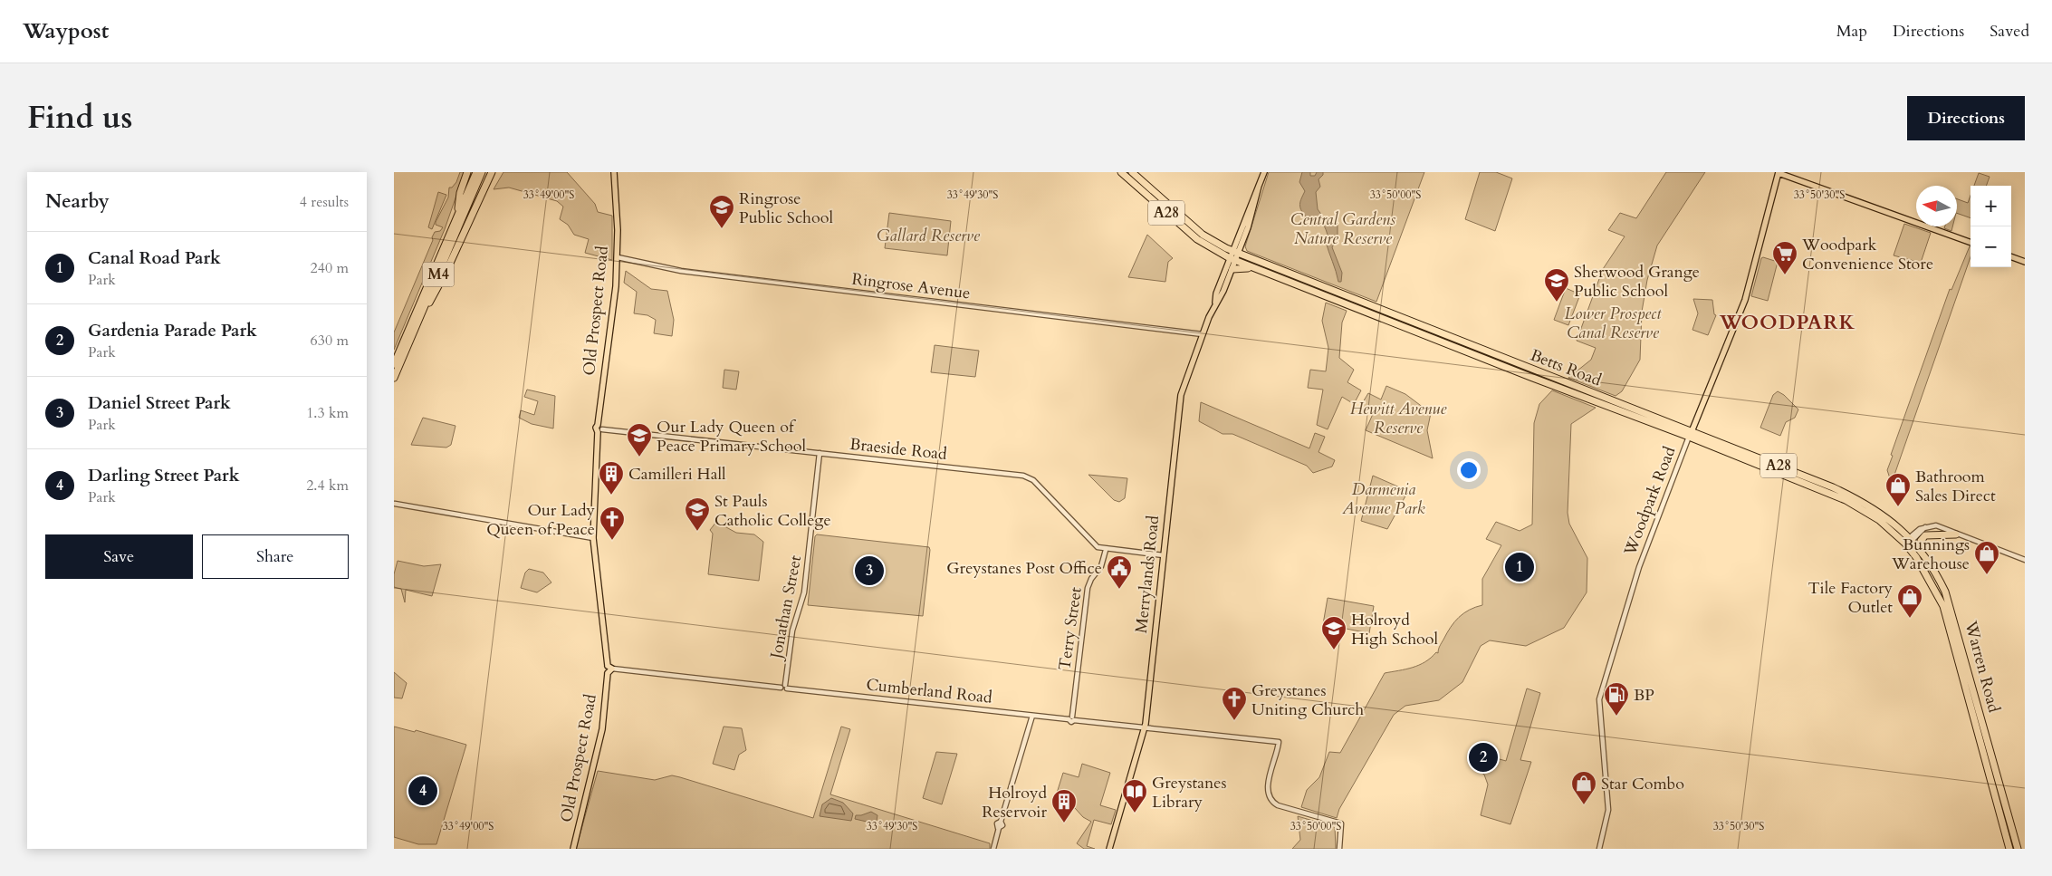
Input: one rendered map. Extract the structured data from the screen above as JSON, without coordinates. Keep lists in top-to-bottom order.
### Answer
{
  "streets": {
    "highway": [
      "A28",
      "M4",
      "Betts Road",
      "Warren Road"
    ],
    "main road": ["Old Prospect Road", "Woodpark Road", "Merrylands Road"],
    "street": [
      "Ringrose Avenue",
      "Braeside Road",
      "Jonathan Street",
      "Terry Street",
      "Cumberland Road"
    ]
  },
  "crossings": [
    ["A28", "Betts Road"],
    ["A28", "Merrylands Road"],
    ["Ringrose Avenue", "Old Prospect Road"],
    ["Ringrose Avenue", "Merrylands Road"],
    ["Old Prospect Road", "Braeside Road"],
    ["Old Prospect Road", "Cumberland Road"],
    ["Betts Road", "Woodpark Road"],
    ["Betts Road", "Merrylands Road"],
    ["Betts Road", "Warren Road"],
    ["Braeside Road", "Merrylands Road"],
    ["Braeside Road", "Jonathan Street"],
    ["Braeside Road", "Terry Street"],
    ["Merrylands Road", "Cumberland Road"],
    ["Jonathan Street", "Cumberland Road"],
    ["Terry Street", "Cumberland Road"]
  ],
  "districts": ["WOODPARK"],
  "parks": [
    "Central Gardens Nature Reserve",
    "Gallard Reserve",
    "Lower Prospect Canal Reserve",
    "Hewitt Avenue Reserve",
    "Darmenia Avenue Park"
  ],
  "places": {
    "school or university": [
      "Ringrose Public School",
      "Sherwood Grange Public School",
      "Our Lady Queen of Peace Primary School",
      "St Pauls Catholic College",
      "Holroyd High School"
    ],
    "supermarket": ["Woodpark Convenience Store"],
    "building": ["Camilleri Hall", "Holroyd Reservoir"],
    "shop": [
      "Bathroom Sales Direct",
      "Bunnings Warehouse",
      "Tile Factory Outlet",
      "Star Combo"
    ],
    "church": ["Our Lady Queen of Peace", "Greystanes Uniting Church"],
    "public building": ["Greystanes Post Office"],
    "fuel station": ["BP"],
    "library": ["Greystanes Library"]
  },
  "north": "left",
  "page": {
    "header": "Waypost",
    "nav": ["Map", "Directions", "Saved"],
    "title": "Find us",
    "buttons": [
      "Directions",
      ["Save", "Share"]
    ],
    "heading": ["Nearby", "4 results"],
    "map_buttons": ["+", "−"],
    "list": [
      {
        "mark": "1",
        "name": "Canal Road Park",
        "note": "Park",
        "value": "240 m"
      },
      {
        "mark": "2",
        "name": "Gardenia Parade Park",
        "note": "Park",
        "value": "630 m"
      },
      {
        "mark": "3",
        "name": "Daniel Street Park",
        "note": "Park",
        "value": "1.3 km"
      },
      {
        "mark": "4",
        "name": "Darling Street Park",
        "note": "Park",
        "value": "2.4 km"
      }
    ],
    "pins": [
      "1",
      "3",
      "2",
      "4"
    ]
  },
  "coordinates": [
    "33°49'00\"S",
    "33°49'30\"S",
    "33°50'00\"S",
    "33°50'30\"S"
  ]
}
